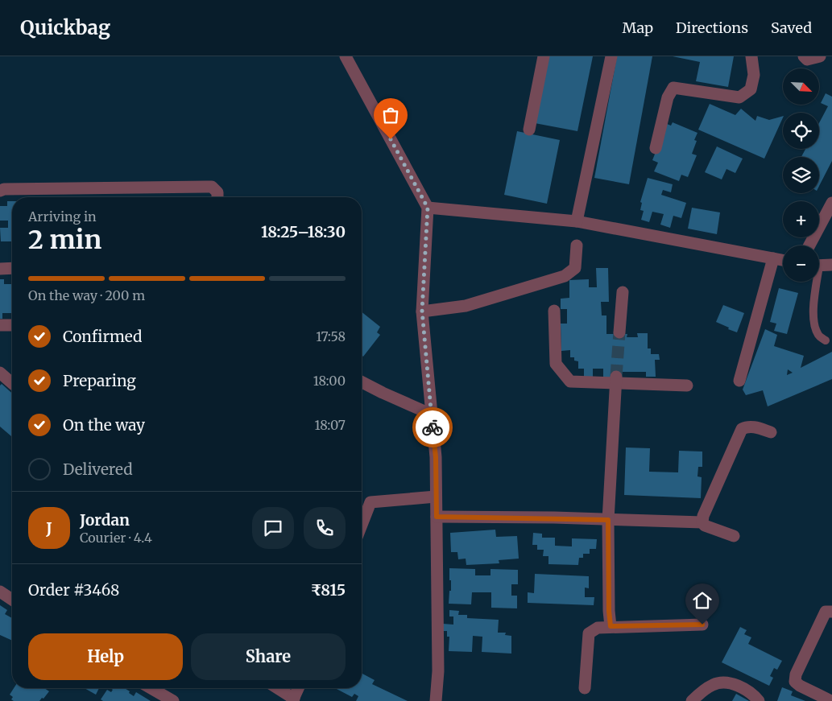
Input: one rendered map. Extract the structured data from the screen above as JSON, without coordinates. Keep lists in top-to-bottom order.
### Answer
{
  "north": "bottom right",
  "page": {
    "header": "Quickbag",
    "nav": ["Map", "Directions", "Saved"],
    "map_buttons": ["+", "−"],
    "heading": ["2 min", "Arriving in", "18:25–18:30"],
    "panel": [
      "Jordan",
      "Courier · 4.4",
      "Order #3468",
      "₹815"
    ],
    "bar": "On the way · 200 m",
    "list": [
      ["Confirmed", "17:58"],
      ["Preparing", "18:00"],
      ["On the way", "18:07"],
      "Delivered"
    ],
    "round": "J",
    "buttons": ["Help", "Share"]
  }
}
